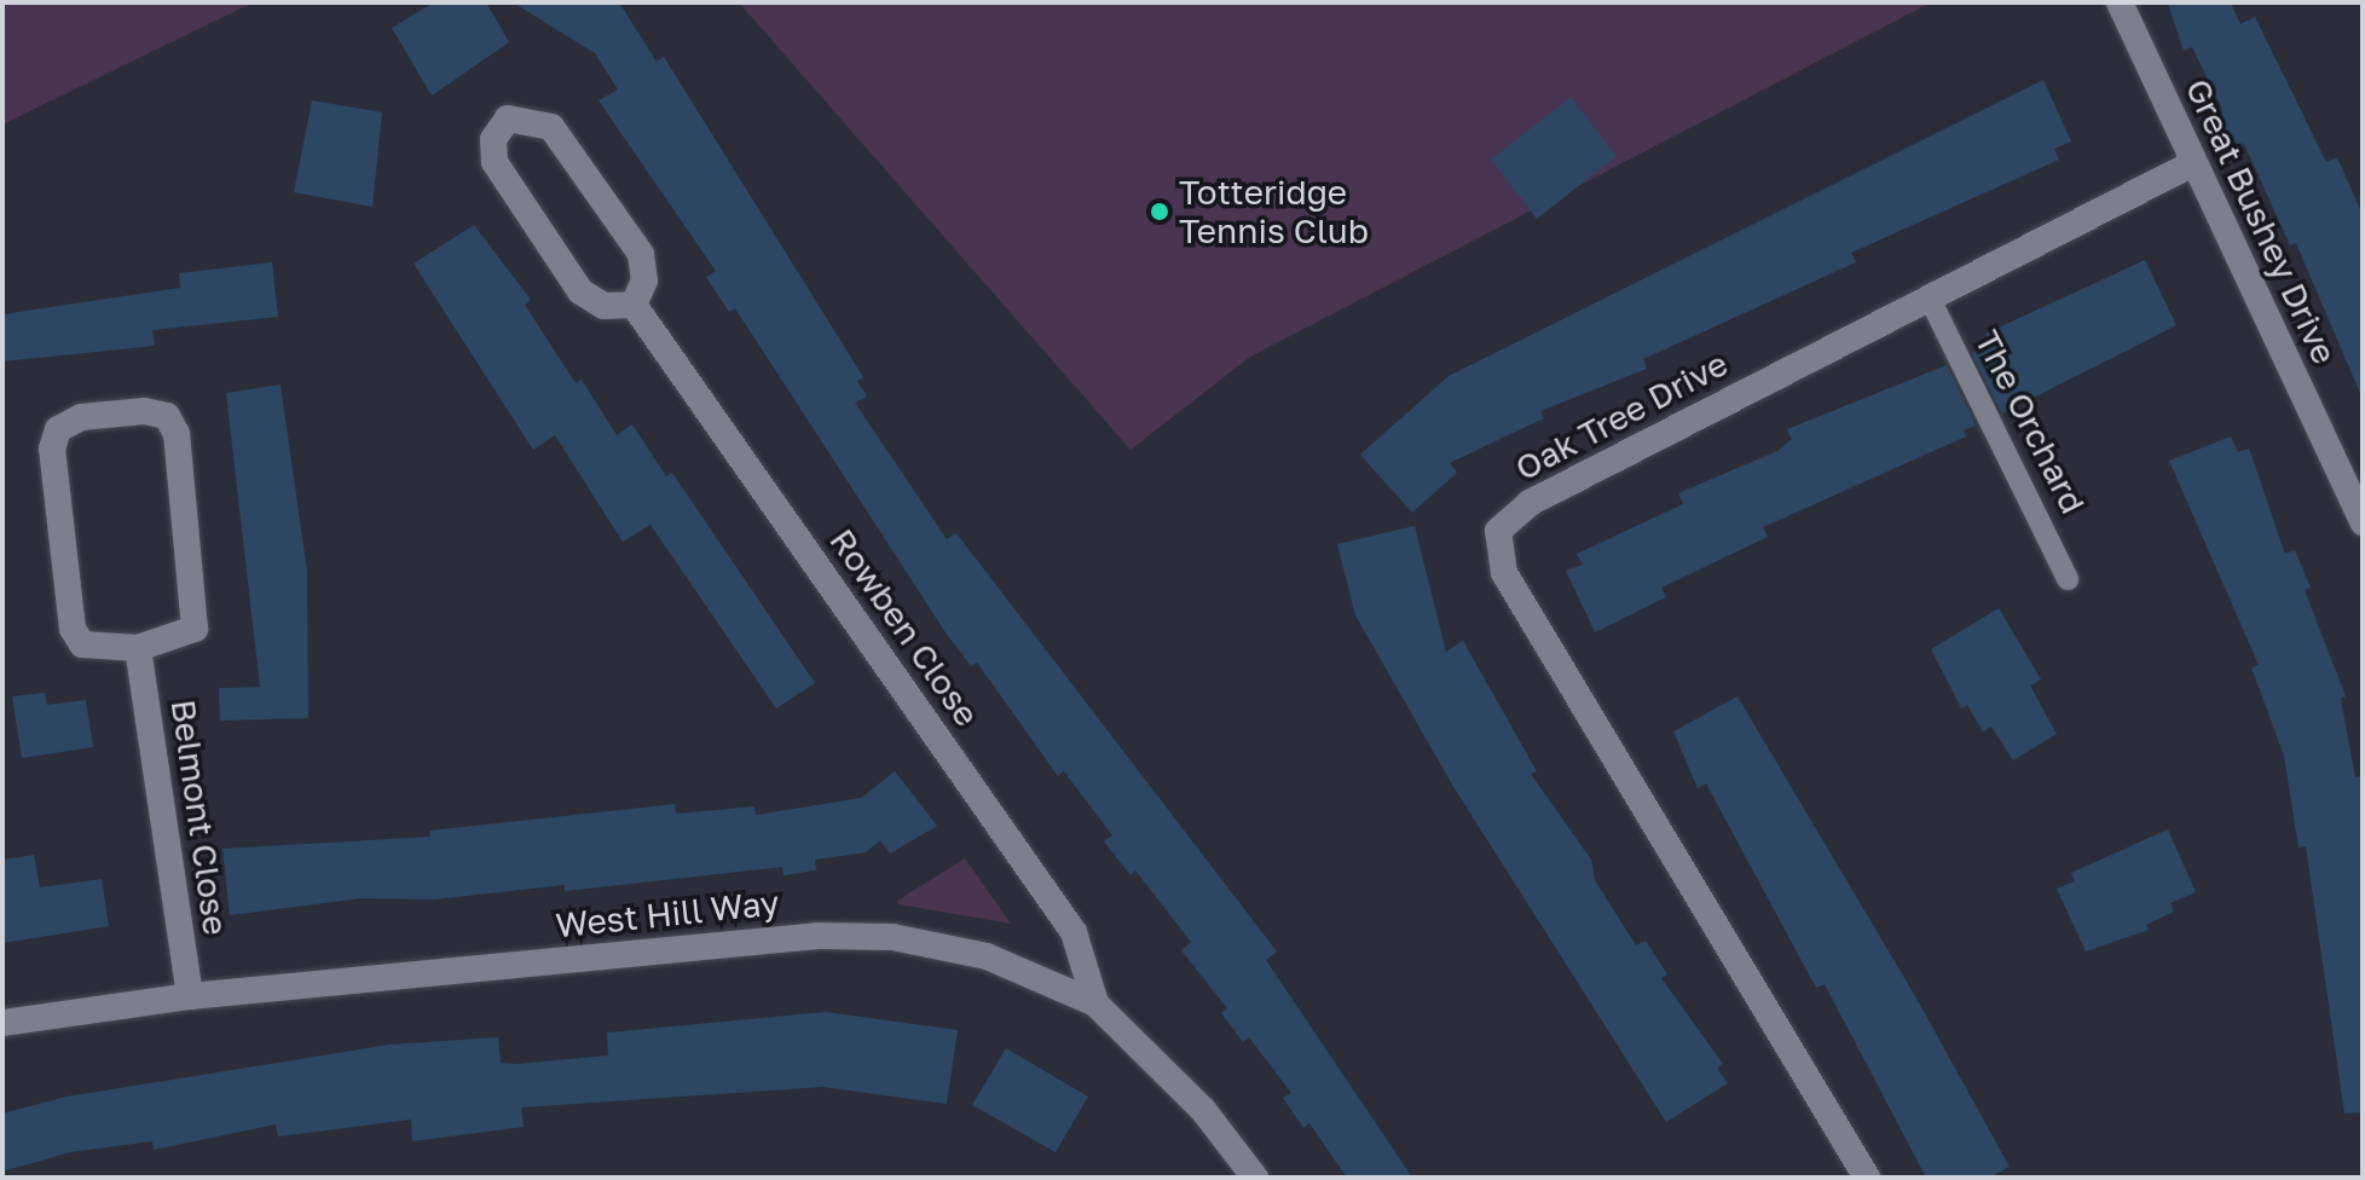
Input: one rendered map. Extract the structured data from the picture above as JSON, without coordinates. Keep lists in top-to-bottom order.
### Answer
{
  "streets": {
    "street": [
      "Great Bushey Drive",
      "Oak Tree Drive",
      "Rowben Close",
      "Belmont Close",
      "West Hill Way"
    ],
    "lane": ["The Orchard"]
  },
  "crossings": [
    ["Great Bushey Drive", "Oak Tree Drive"],
    ["Oak Tree Drive", "The Orchard"],
    ["Rowben Close", "West Hill Way"],
    ["Belmont Close", "West Hill Way"]
  ],
  "places": ["Totteridge Tennis Club"]
}
